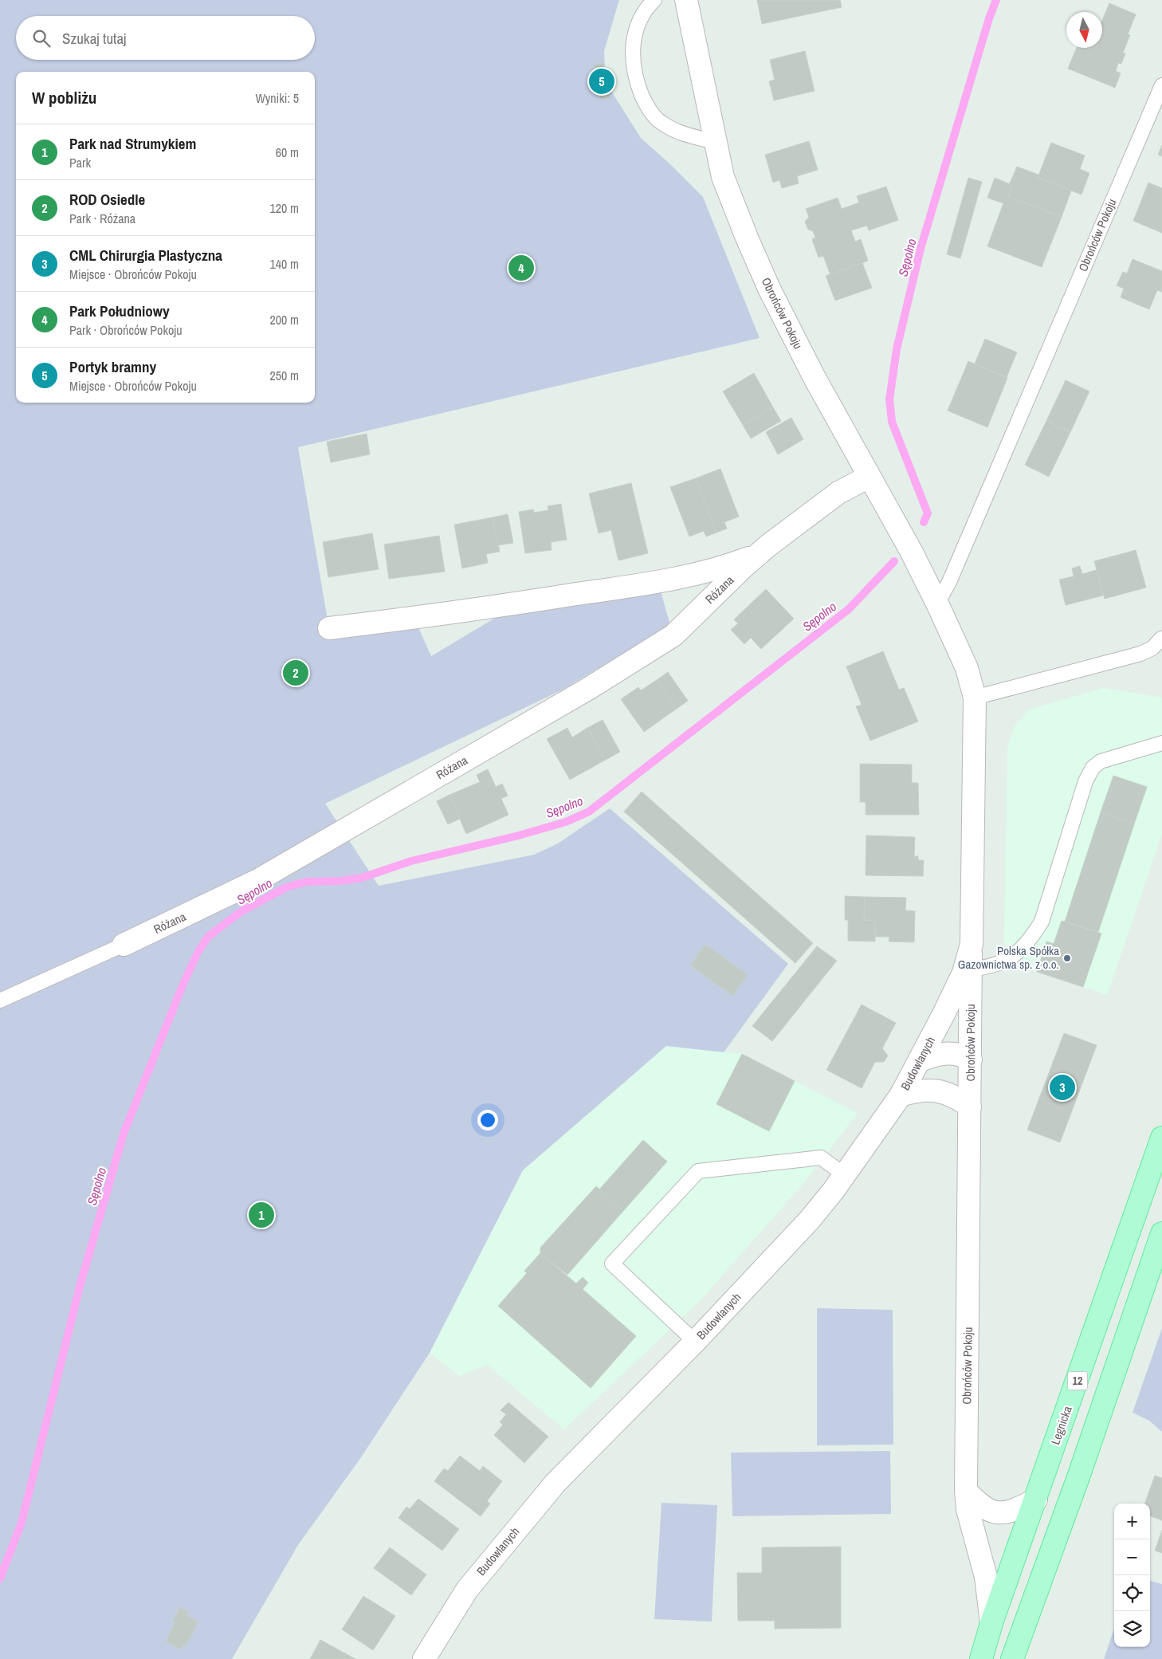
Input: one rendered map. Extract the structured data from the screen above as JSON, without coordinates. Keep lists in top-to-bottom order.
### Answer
{
  "streets": {
    "main road": ["Obrońców Pokoju", "12", "Legnicka"],
    "street": ["Różana", "Budowlanych"]
  },
  "crossings": [
    ["Obrońców Pokoju", "Różana"],
    ["Obrońców Pokoju", "Budowlanych"],
    ["Obrońców Pokoju", "Legnicka"]
  ],
  "water": ["Sępolno"],
  "places": ["Polska Spółka Gazownictwa sp. z o.o."],
  "north": "bottom",
  "page": {
    "search": "Szukaj tutaj",
    "pins": [
      "5",
      "4",
      "2",
      "3",
      "1"
    ],
    "heading": ["W pobliżu", "Wyniki: 5"],
    "list": [
      {
        "mark": "1",
        "name": "Park nad Strumykiem",
        "note": "Park",
        "value": "60 m"
      },
      {
        "mark": "2",
        "name": "ROD Osiedle",
        "note": "Park · Różana",
        "value": "120 m"
      },
      {
        "mark": "3",
        "name": "CML Chirurgia Plastyczna",
        "note": "Miejsce · Obrońców Pokoju",
        "value": "140 m"
      },
      {
        "mark": "4",
        "name": "Park Południowy",
        "note": "Park · Obrońców Pokoju",
        "value": "200 m"
      },
      {
        "mark": "5",
        "name": "Portyk bramny",
        "note": "Miejsce · Obrońców Pokoju",
        "value": "250 m"
      }
    ],
    "map_buttons": ["+", "−"]
  }
}
